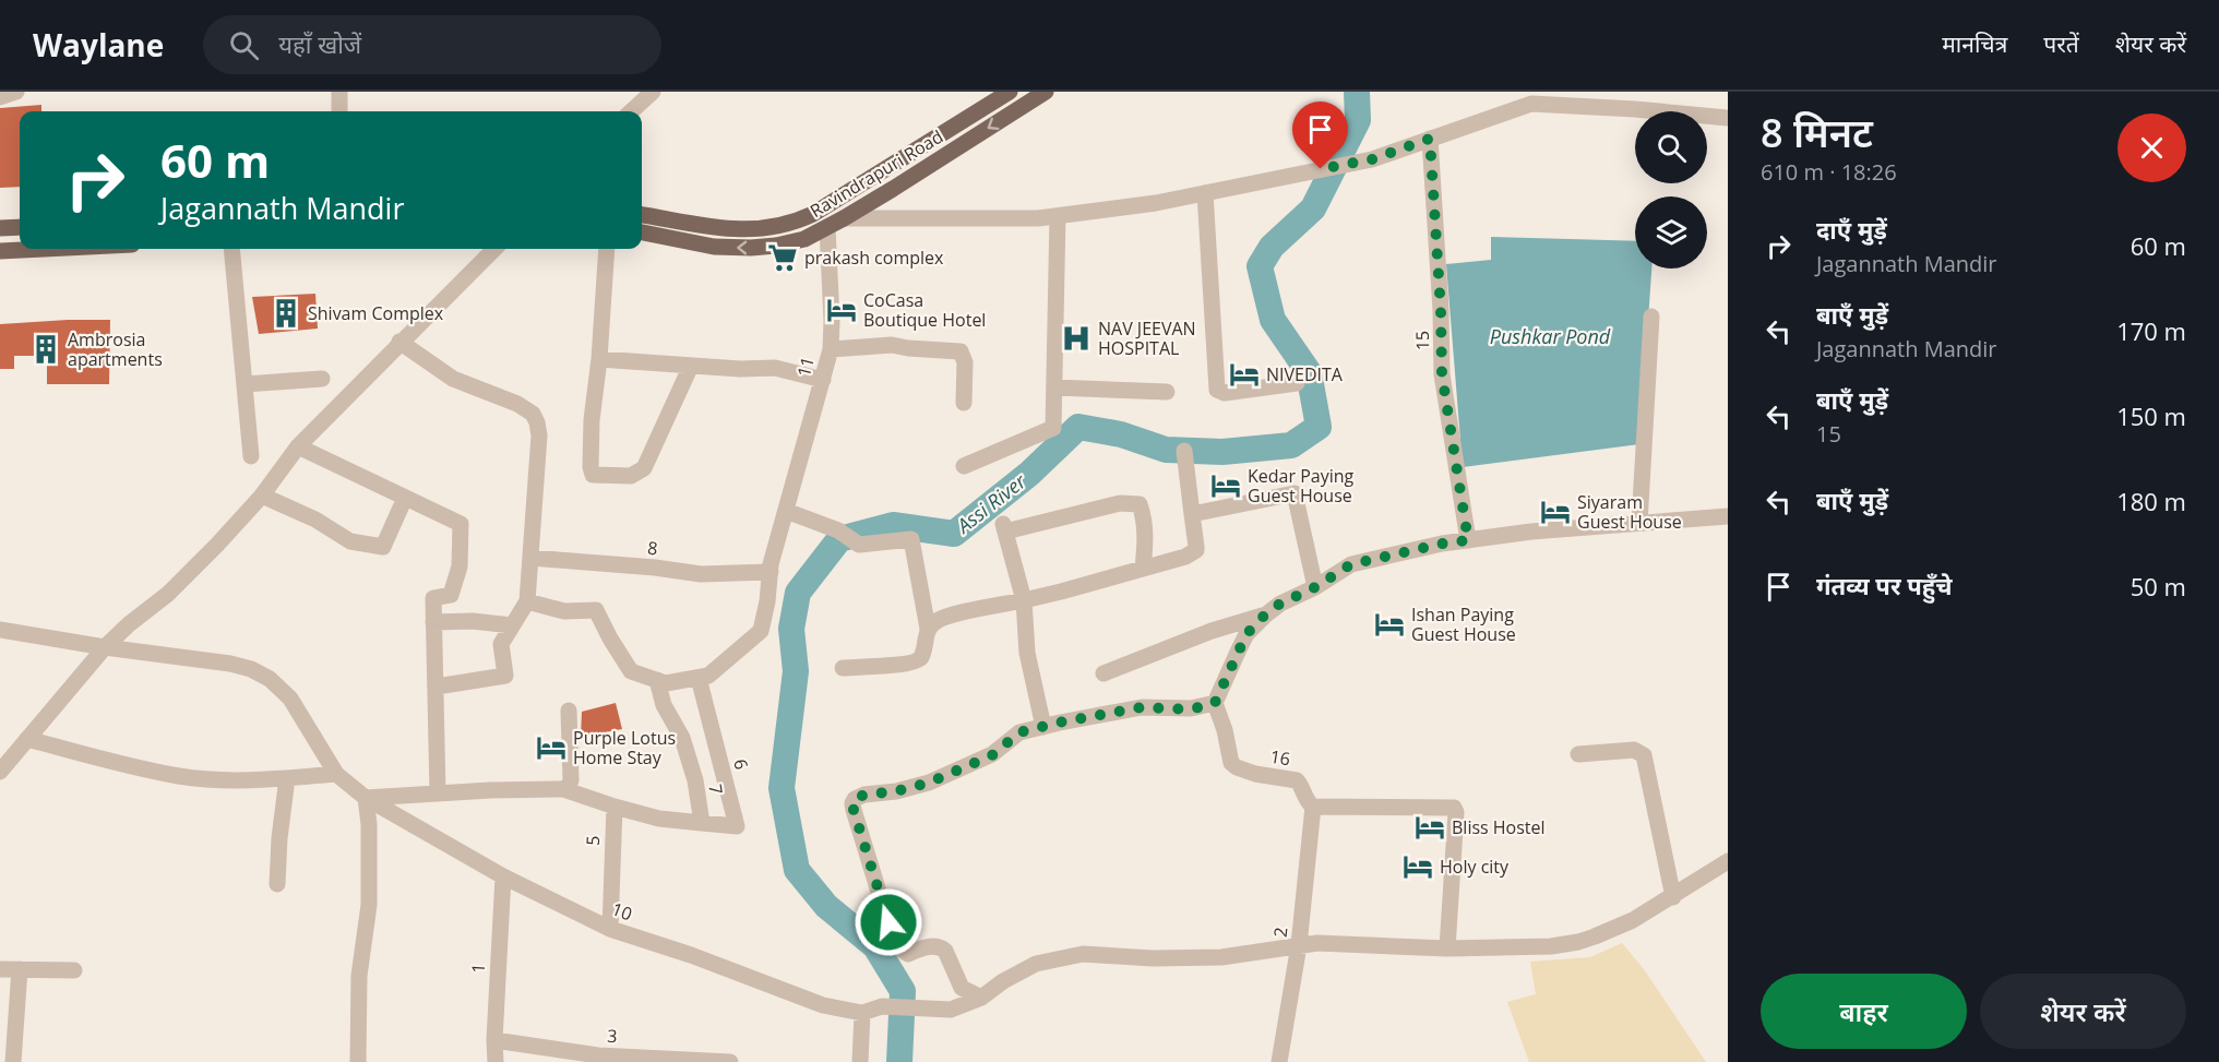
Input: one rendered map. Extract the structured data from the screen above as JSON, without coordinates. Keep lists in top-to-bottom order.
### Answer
{
  "streets": {
    "main road": ["Ravindrapuri Road"],
    "street": [
      "15",
      "11",
      "8",
      "16",
      "6",
      "7",
      "5",
      "10",
      "2",
      "1",
      "3"
    ]
  },
  "crossings": [
    ["Ravindrapuri Road", "11"],
    ["11", "8"],
    ["11", "6"],
    ["16", "2"],
    ["6", "7"],
    ["5", "10"],
    ["10", "2"],
    ["10", "1"],
    ["1", "3"]
  ],
  "water": ["Pushkar Pond", "Assi River"],
  "places": {
    "supermarket": ["prakash complex"],
    "hotel": [
      "CoCasa Boutique Hotel",
      "NIVEDITA",
      "Kedar Paying Guest House",
      "Siyaram Guest House",
      "Ishan Paying Guest House",
      "Purple Lotus Home Stay",
      "Bliss Hostel",
      "Holy city"
    ],
    "building": ["Shivam Complex", "Ambrosia apartments"],
    "hospital": ["NAV JEEVAN HOSPITAL"]
  },
  "page": {
    "header": "Waylane",
    "search": "यहाँ खोजें",
    "nav": ["मानचित्र", "परतें", "शेयर करें"],
    "heading": ["8 मिनट", "610 m · 18:26"],
    "turn": ["60 m", "Jagannath Mandir"],
    "list": [
      {
        "name": "दाएँ मुड़ें",
        "note": "Jagannath Mandir",
        "value": "60 m"
      },
      {
        "name": "बाएँ मुड़ें",
        "note": "Jagannath Mandir",
        "value": "170 m"
      },
      {
        "name": "बाएँ मुड़ें",
        "note": "15",
        "value": "150 m"
      },
      {
        "name": "बाएँ मुड़ें",
        "value": "180 m"
      },
      {
        "name": "गंतव्य पर पहुँचे",
        "value": "50 m"
      }
    ],
    "buttons": ["बाहर", "शेयर करें"]
  }
}
